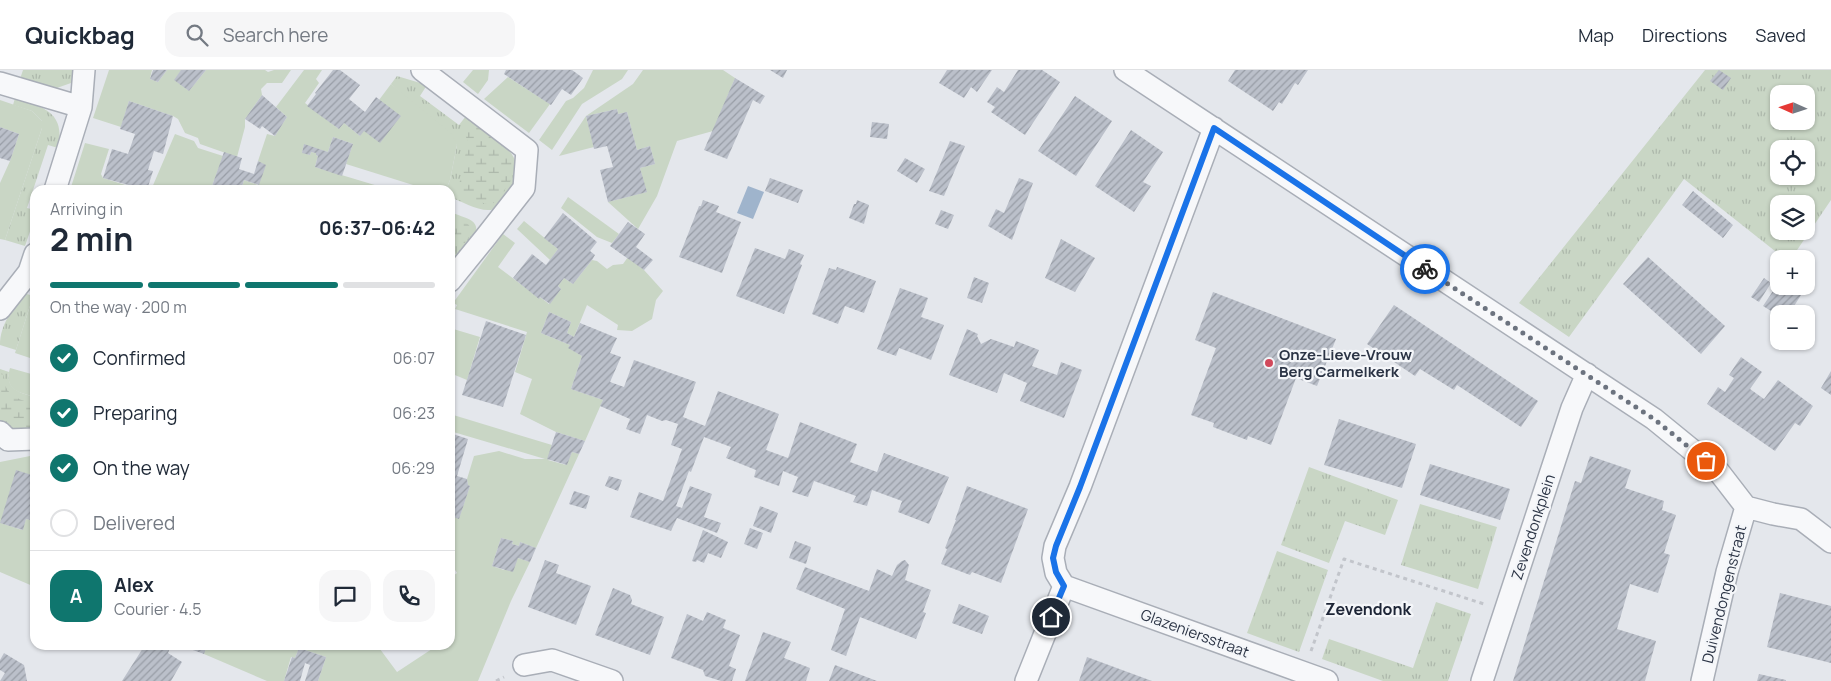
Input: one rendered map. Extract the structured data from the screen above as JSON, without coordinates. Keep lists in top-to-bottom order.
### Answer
{
  "streets": {
    "street": ["Zevendonkplein", "Duivendongenstraat", "Glazeniersstraat"]
  },
  "districts": ["Zevendonk"],
  "places": ["Onze-Lieve-Vrouw Berg Carmelkerk"],
  "north": "left",
  "page": {
    "header": "Quickbag",
    "search": "Search here",
    "nav": ["Map", "Directions", "Saved"],
    "map_buttons": ["+", "−"],
    "heading": ["2 min", "Arriving in", "06:37–06:42"],
    "panel": ["Alex", "Courier · 4.5"],
    "bar": "On the way · 200 m",
    "list": [
      ["Confirmed", "06:07"],
      ["Preparing", "06:23"],
      ["On the way", "06:29"],
      "Delivered"
    ],
    "round": "A"
  }
}
